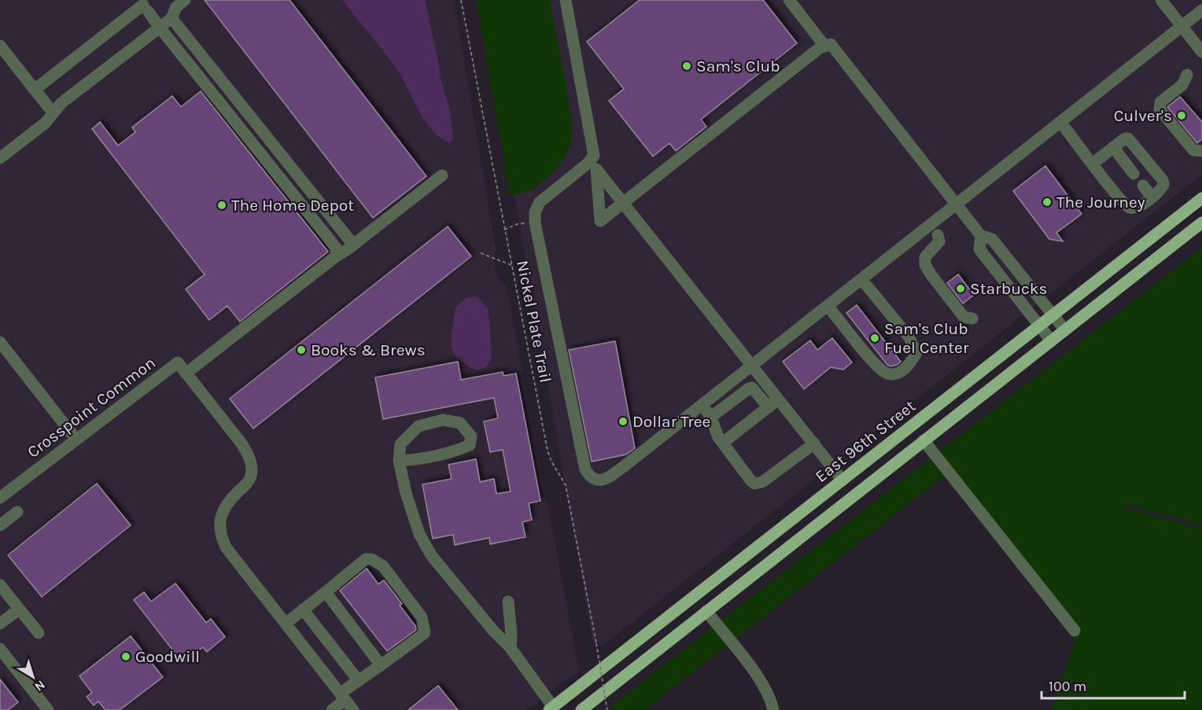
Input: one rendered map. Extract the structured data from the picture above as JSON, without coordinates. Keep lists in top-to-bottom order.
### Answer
{
  "streets": {
    "main road": ["East 96th Street"],
    "street": ["Crosspoint Common"],
    "path": ["Nickel Plate Trail"]
  },
  "places": [
    "Sam's Club",
    "Culver's",
    "The Journey",
    "The Home Depot",
    "Starbucks",
    "Sam's Club Fuel Center",
    "Books & Brews",
    "Dollar Tree",
    "Goodwill"
  ],
  "scale_bar": "100 m",
  "north": "bottom right"
}
